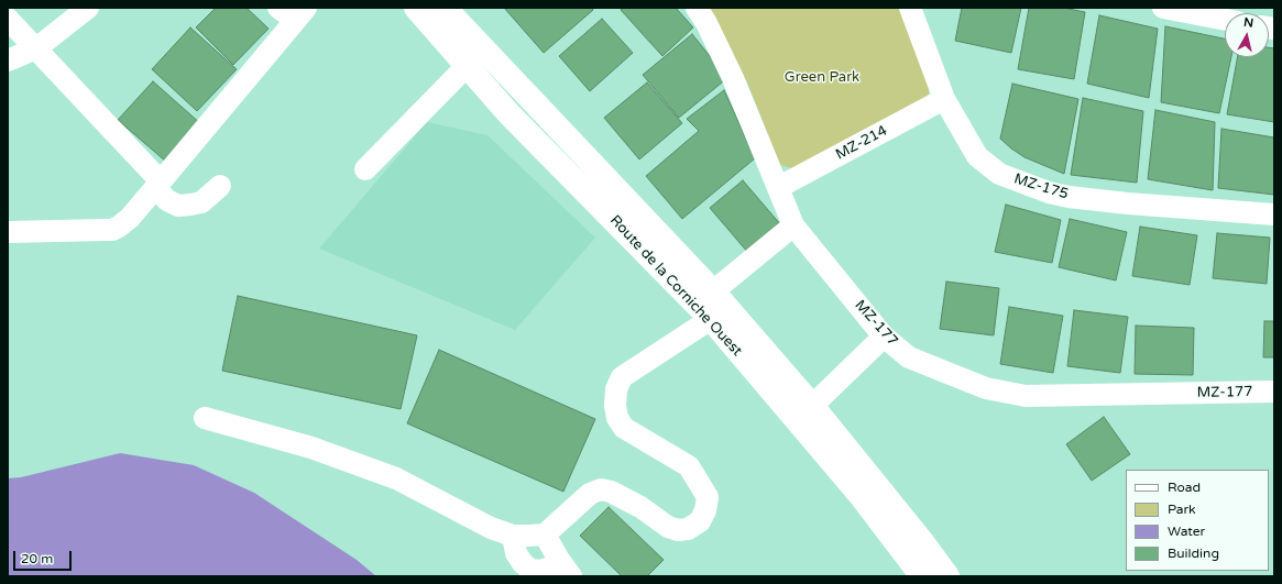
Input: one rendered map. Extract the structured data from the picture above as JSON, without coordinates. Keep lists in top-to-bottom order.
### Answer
{
  "streets": {
    "highway": ["Route de la Corniche Ouest"],
    "street": ["MZ-214", "MZ-175", "MZ-177"]
  },
  "crossings": [
    ["MZ-214", "MZ-175"],
    ["MZ-214", "MZ-177"]
  ],
  "parks": ["Green Park"],
  "legend": [
    "Road",
    "Park",
    "Water",
    "Building"
  ],
  "scale_bar": "20 m",
  "north": "top"
}
